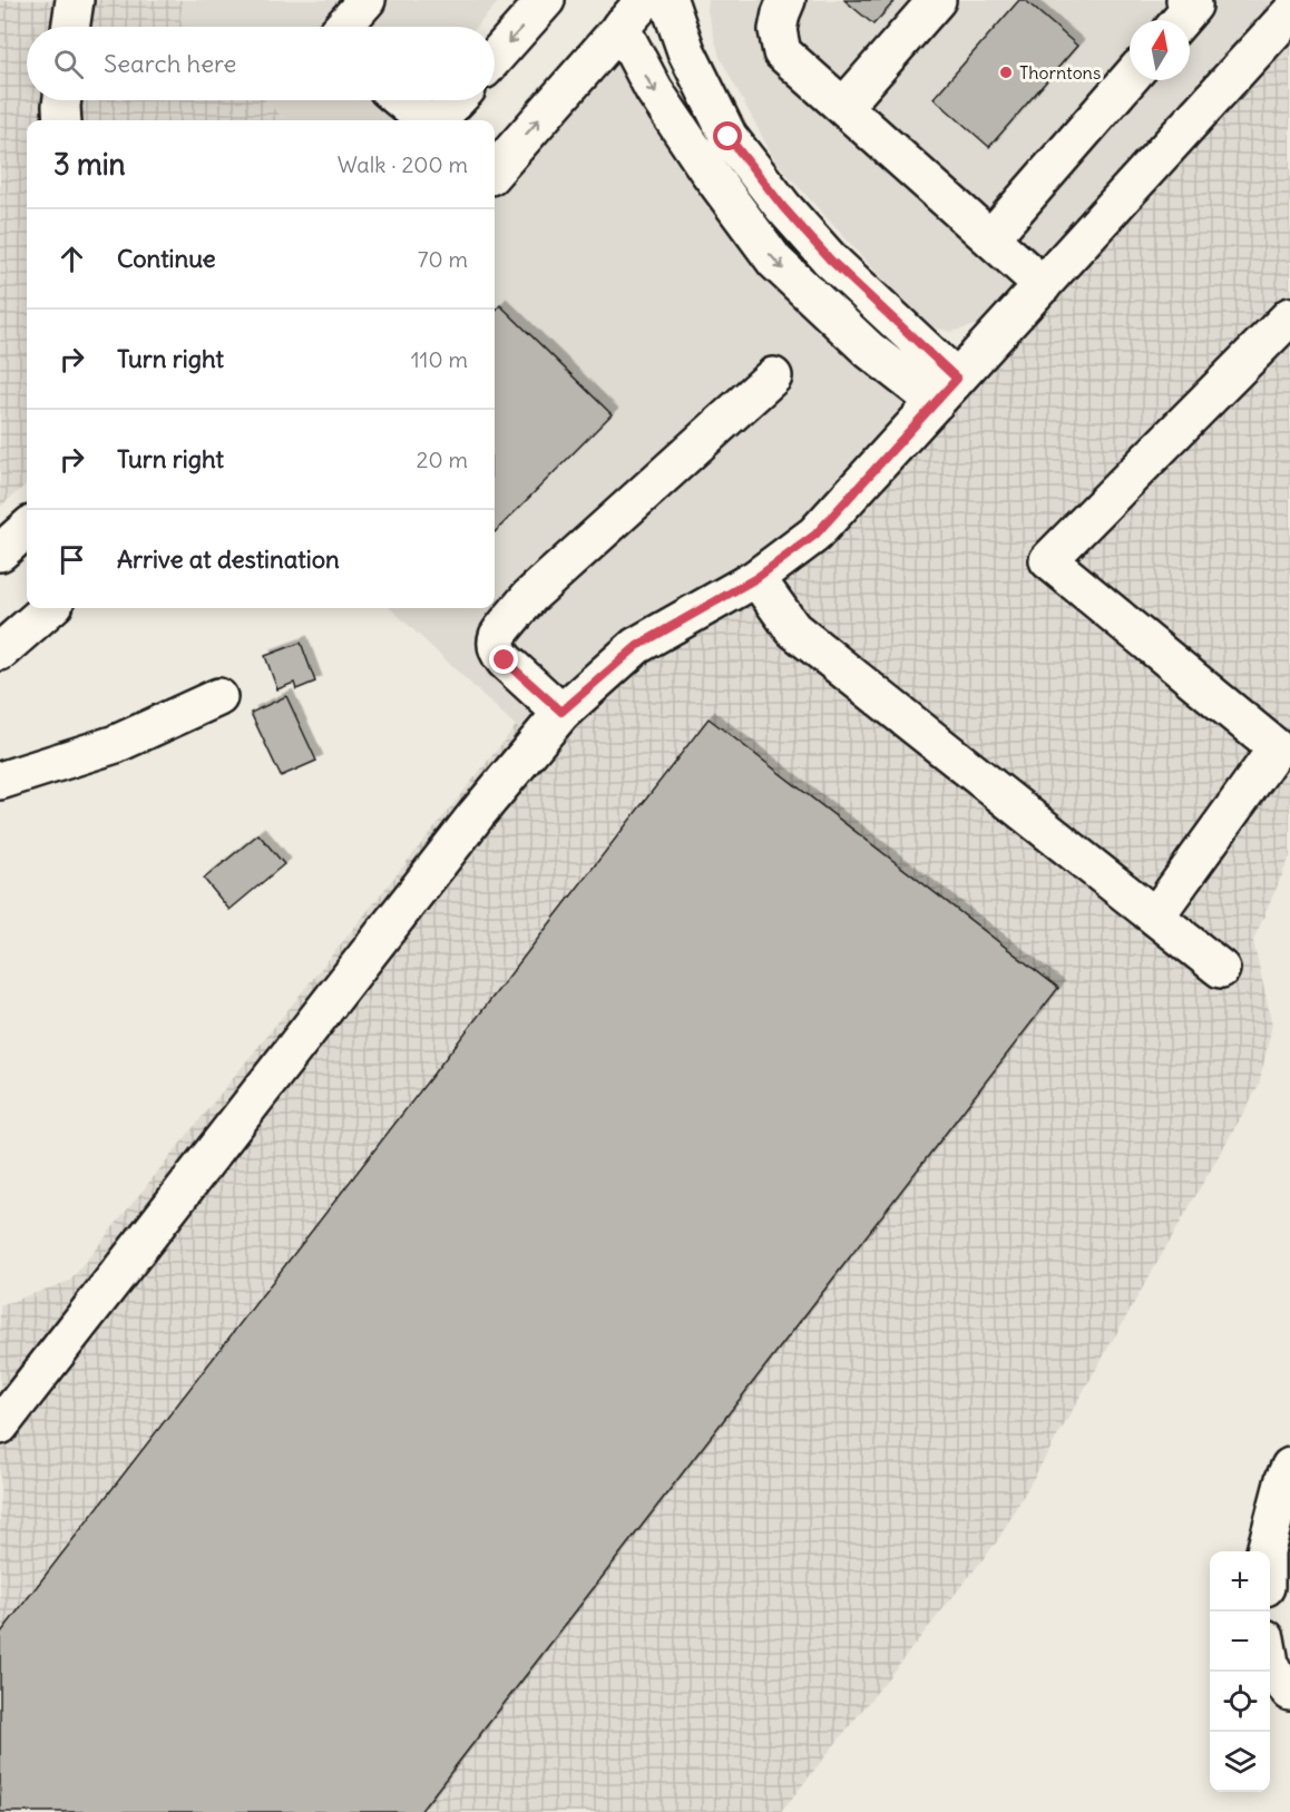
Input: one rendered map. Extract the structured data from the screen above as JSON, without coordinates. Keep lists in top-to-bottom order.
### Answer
{
  "places": ["Thorntons"],
  "north": "top",
  "page": {
    "search": "Search here",
    "heading": ["3 min", "Walk · 200 m"],
    "list": [
      ["Continue", "70 m"],
      ["Turn right", "110 m"],
      ["Turn right", "20 m"],
      "Arrive at destination"
    ],
    "map_buttons": ["+", "−"]
  }
}
